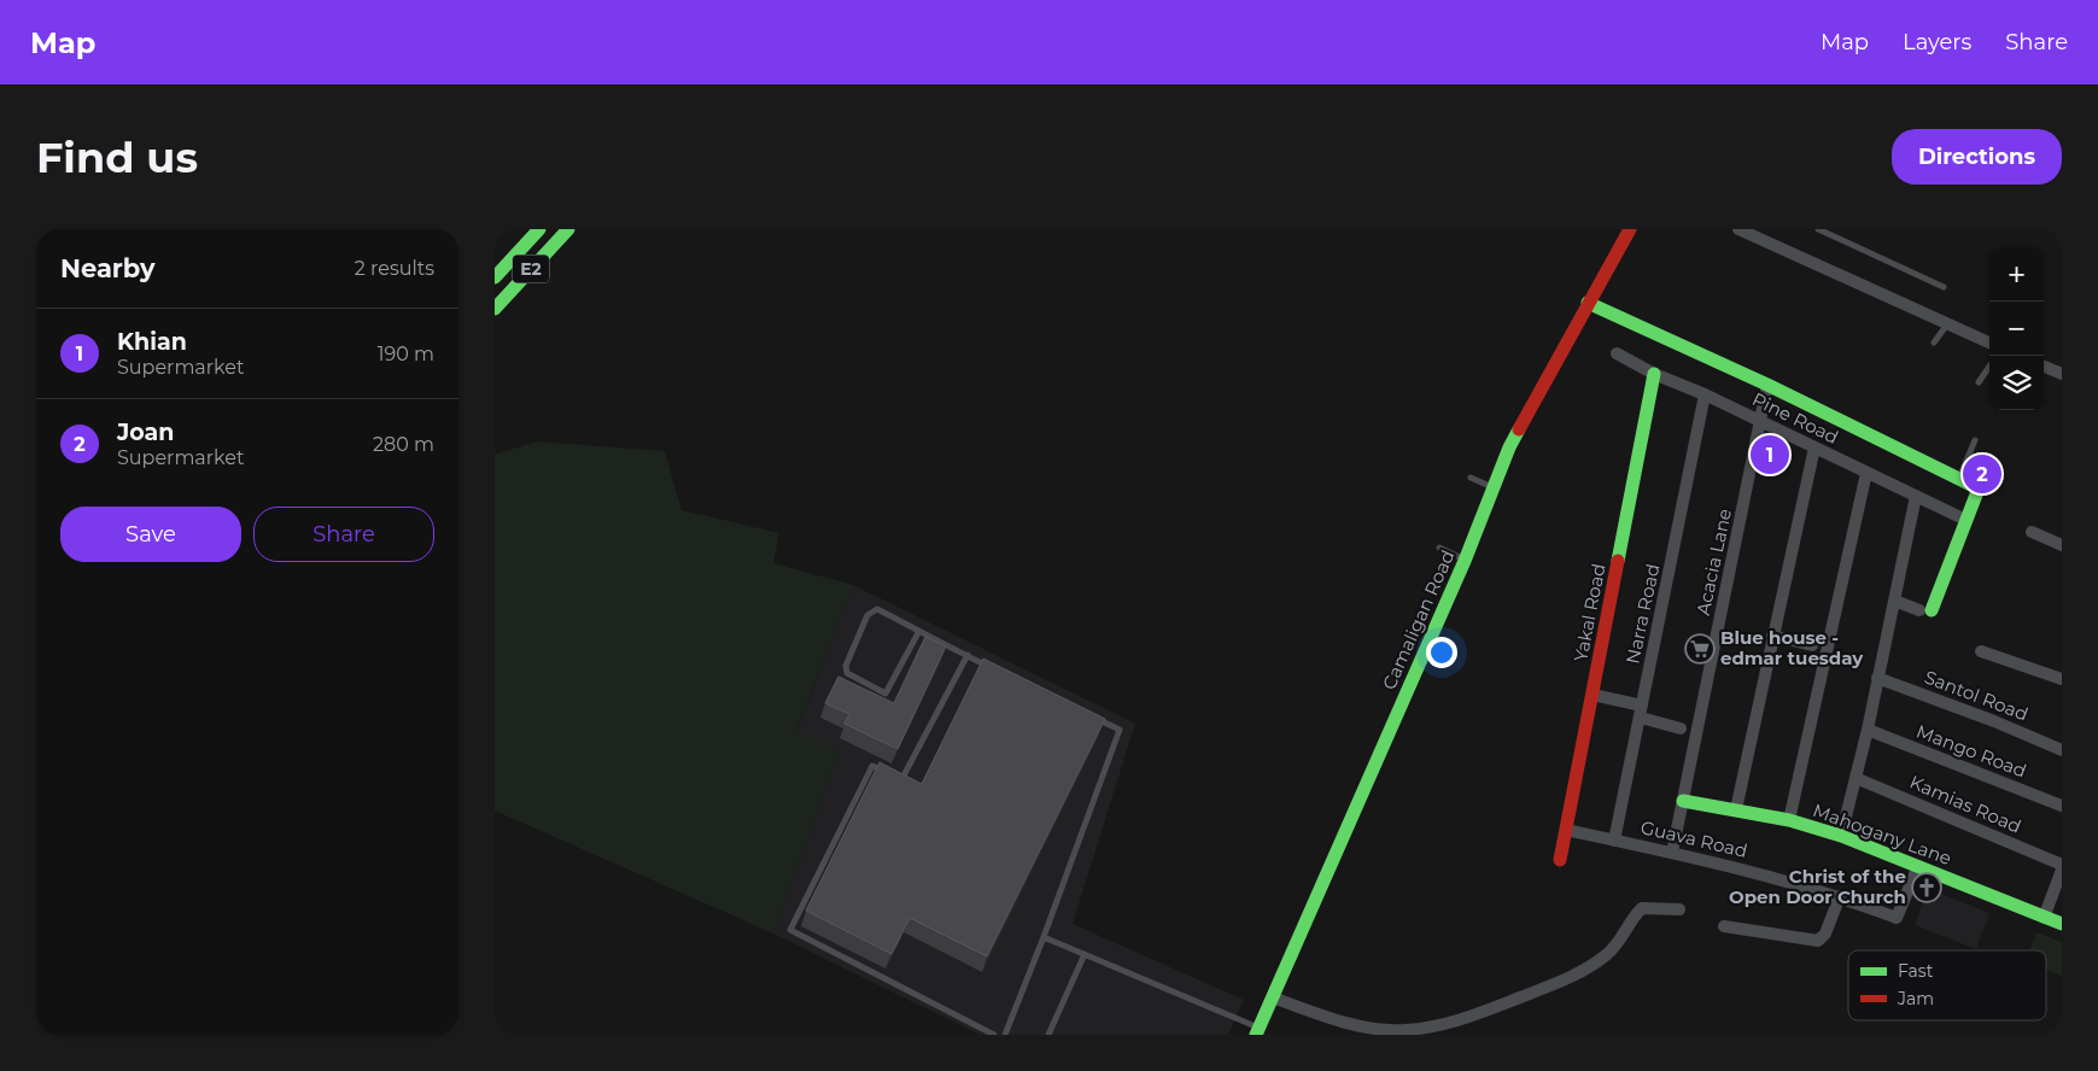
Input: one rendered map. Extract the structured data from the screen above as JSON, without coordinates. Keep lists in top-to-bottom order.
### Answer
{
  "streets": {
    "main road": [
      "E2",
      "Yakal Road",
      "Camaligan Road",
      "Mahogany Lane"
    ],
    "street": [
      "Pine Road",
      "Acacia Lane",
      "Narra Road",
      "Santol Road",
      "Mango Road",
      "Kamias Road",
      "Guava Road"
    ]
  },
  "crossings": [
    ["Pine Road", "Acacia Lane"],
    ["Pine Road", "Yakal Road"],
    ["Pine Road", "Narra Road"],
    ["Acacia Lane", "Mahogany Lane"],
    ["Acacia Lane", "Guava Road"],
    ["Yakal Road", "Guava Road"],
    ["Narra Road", "Guava Road"],
    ["Mahogany Lane", "Guava Road"]
  ],
  "places": {
    "supermarket": ["Blue house - edmar tuesday"],
    "church": ["Christ of the Open Door Church"]
  },
  "legend": ["Fast", "Jam"],
  "page": {
    "header": "Map",
    "nav": ["Map", "Layers", "Share"],
    "buttons": [
      "Directions",
      ["Save", "Share"]
    ],
    "title": "Find us",
    "heading": ["Nearby", "2 results"],
    "map_buttons": ["+", "−"],
    "list": [
      {
        "mark": "1",
        "name": "Khian",
        "note": "Supermarket",
        "value": "190 m"
      },
      {
        "mark": "2",
        "name": "Joan",
        "note": "Supermarket",
        "value": "280 m"
      }
    ],
    "pins": ["1", "2"]
  }
}
